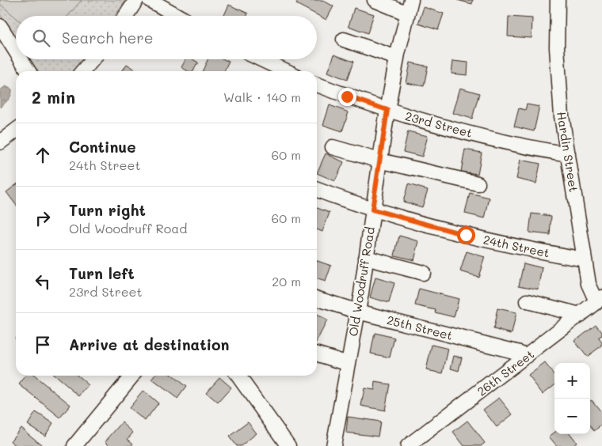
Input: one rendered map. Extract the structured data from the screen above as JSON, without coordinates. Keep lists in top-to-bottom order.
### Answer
{
  "streets": {
    "street": [
      "23rd Street",
      "Hardin Street",
      "24th Street",
      "Old Woodruff Road",
      "25th Street",
      "26th Street"
    ]
  },
  "crossings": [
    ["23rd Street", "Hardin Street"],
    ["23rd Street", "Old Woodruff Road"],
    ["Hardin Street", "24th Street"],
    ["Hardin Street", "26th Street"],
    ["24th Street", "Old Woodruff Road"],
    ["Old Woodruff Road", "25th Street"],
    ["25th Street", "26th Street"]
  ],
  "page": {
    "search": "Search here",
    "heading": ["2 min", "Walk · 140 m"],
    "list": [
      ["Continue", "24th Street", "60 m"],
      ["Turn right", "Old Woodruff Road", "60 m"],
      ["Turn left", "23rd Street", "20 m"],
      "Arrive at destination"
    ],
    "map_buttons": ["+", "−"]
  }
}
